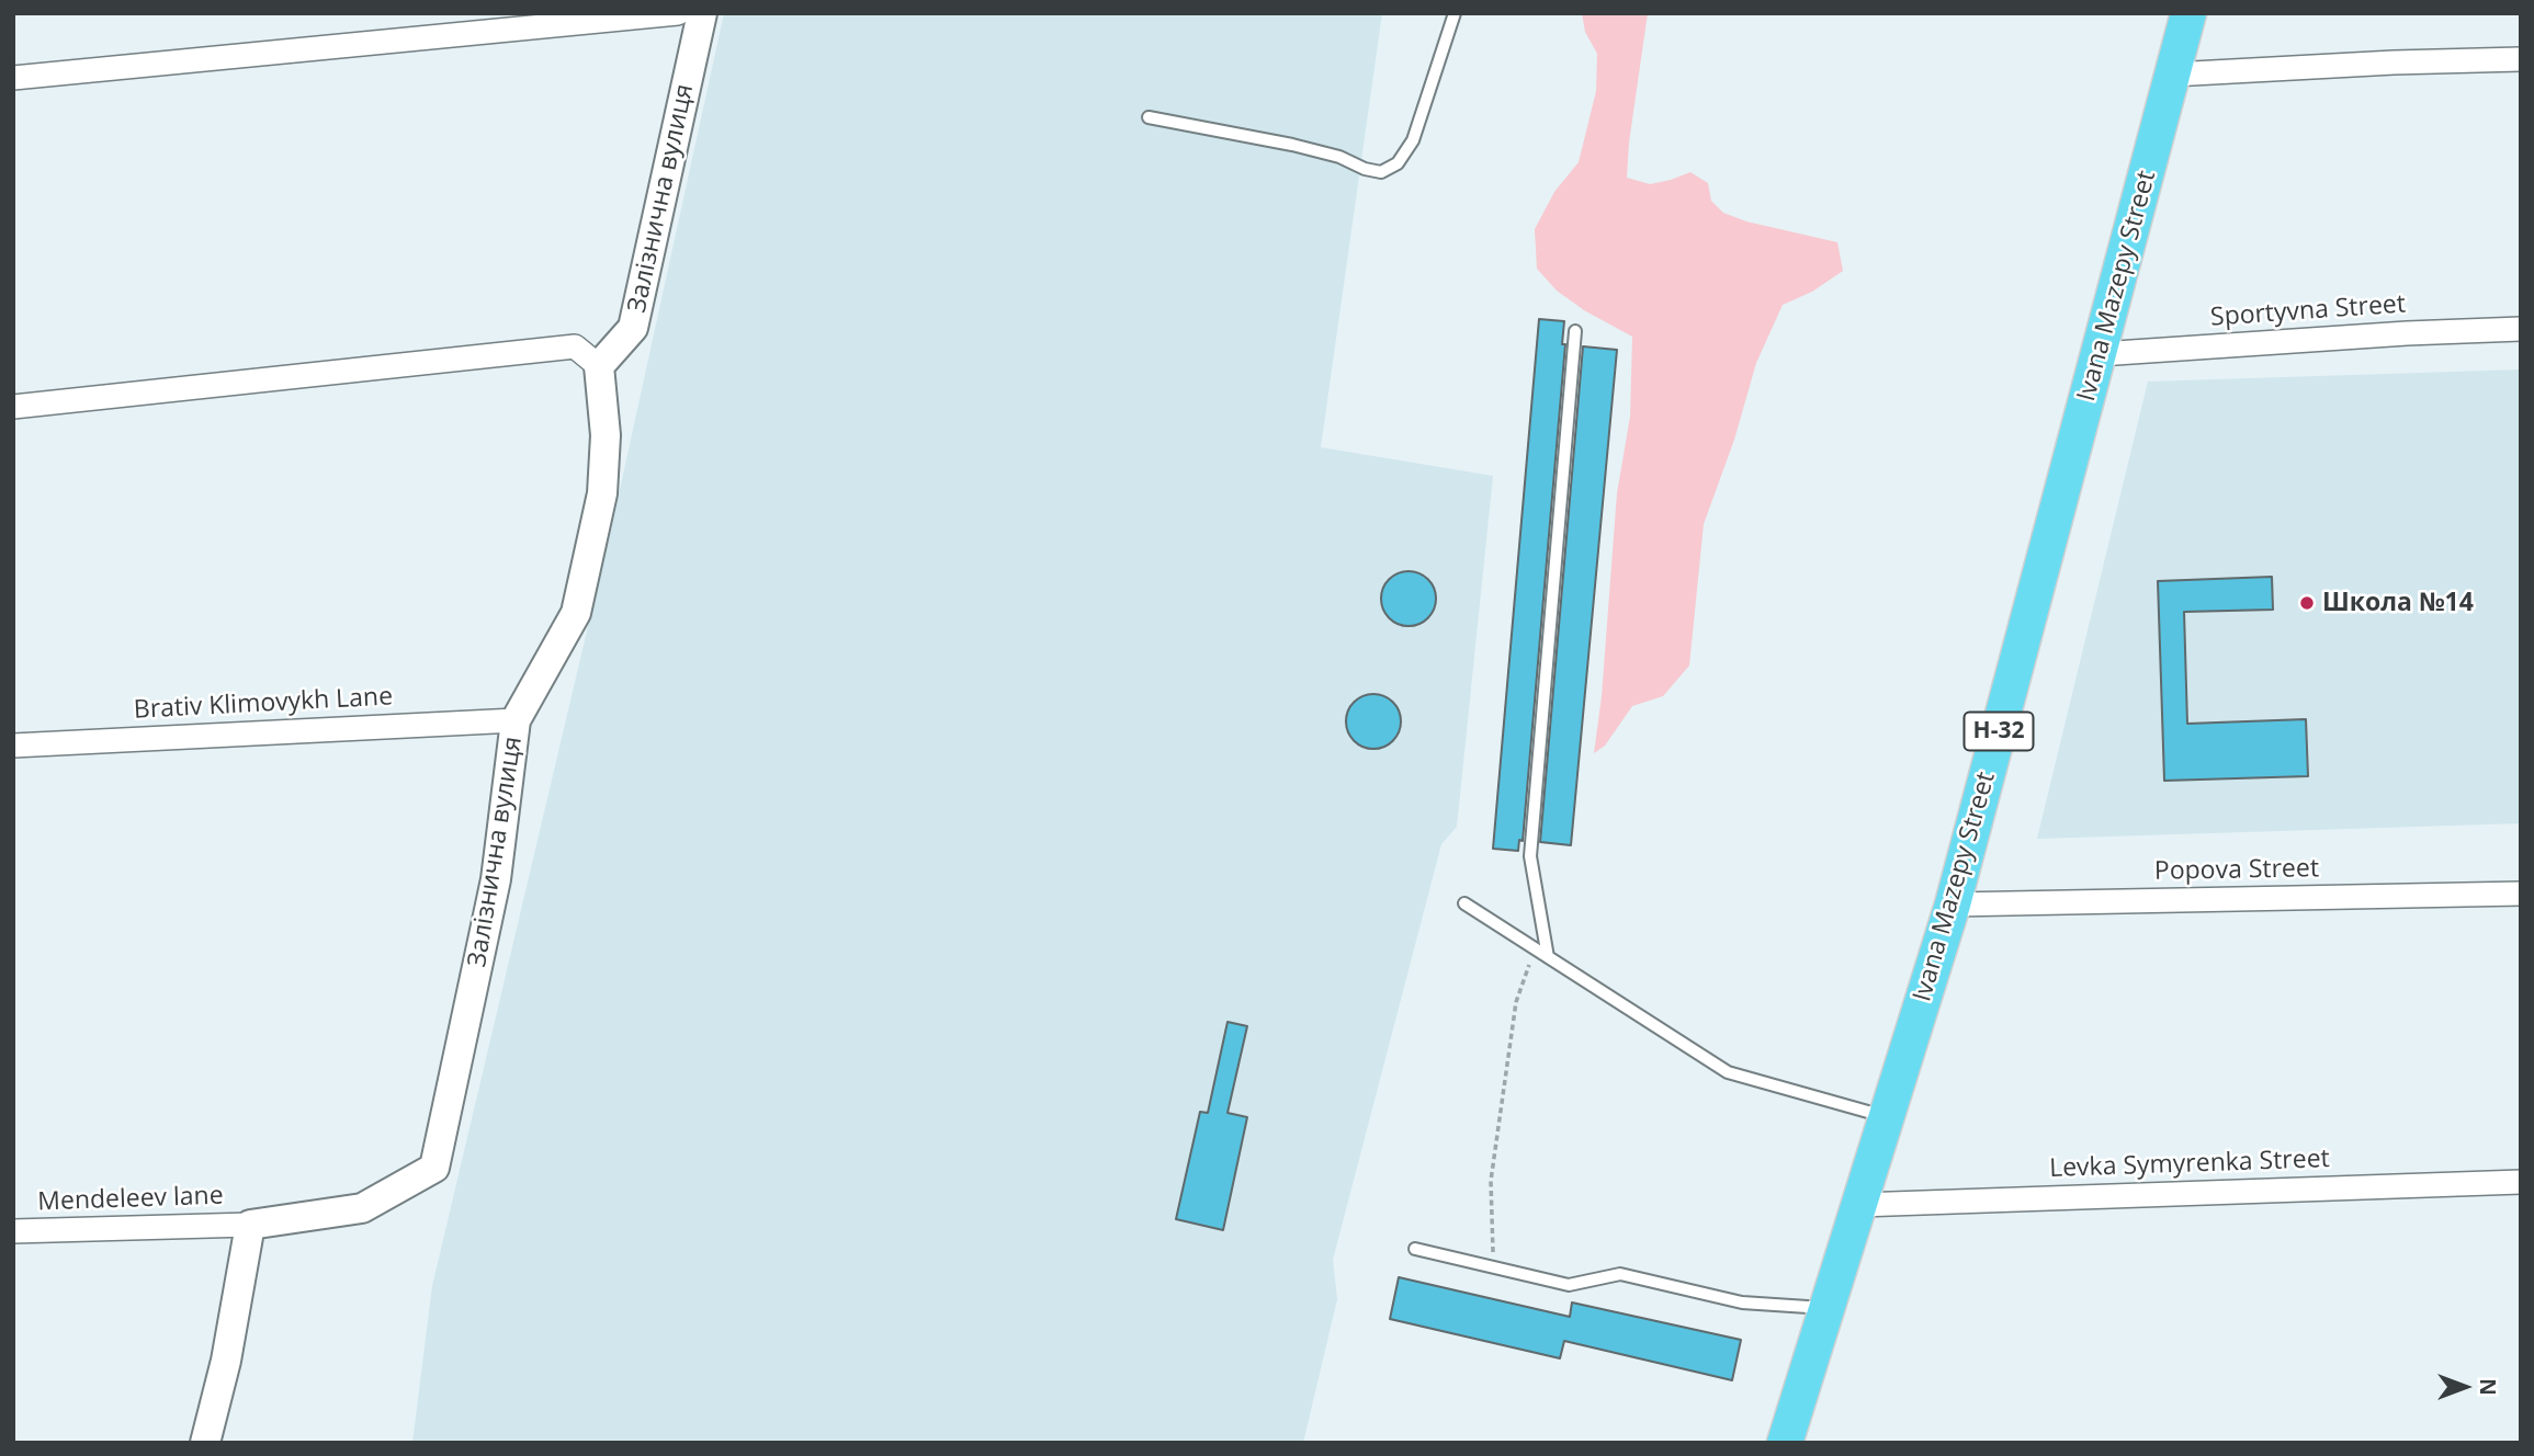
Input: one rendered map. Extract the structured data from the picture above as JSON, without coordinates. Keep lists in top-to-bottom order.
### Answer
{
  "streets": {
    "main road": ["Ivana Mazepy Street", "Н-32"],
    "street": [
      "Залізнична вулиця",
      "Sportyvna Street",
      "Brativ Klimovykh Lane",
      "Popova Street",
      "Levka Symyrenka Street",
      "Mendeleev lane"
    ]
  },
  "crossings": [
    ["Залізнична вулиця", "Brativ Klimovykh Lane"],
    ["Залізнична вулиця", "Mendeleev lane"],
    ["Ivana Mazepy Street", "Sportyvna Street"],
    ["Ivana Mazepy Street", "Popova Street"],
    ["Ivana Mazepy Street", "Levka Symyrenka Street"]
  ],
  "places": ["Школа №14"],
  "north": "right"
}
